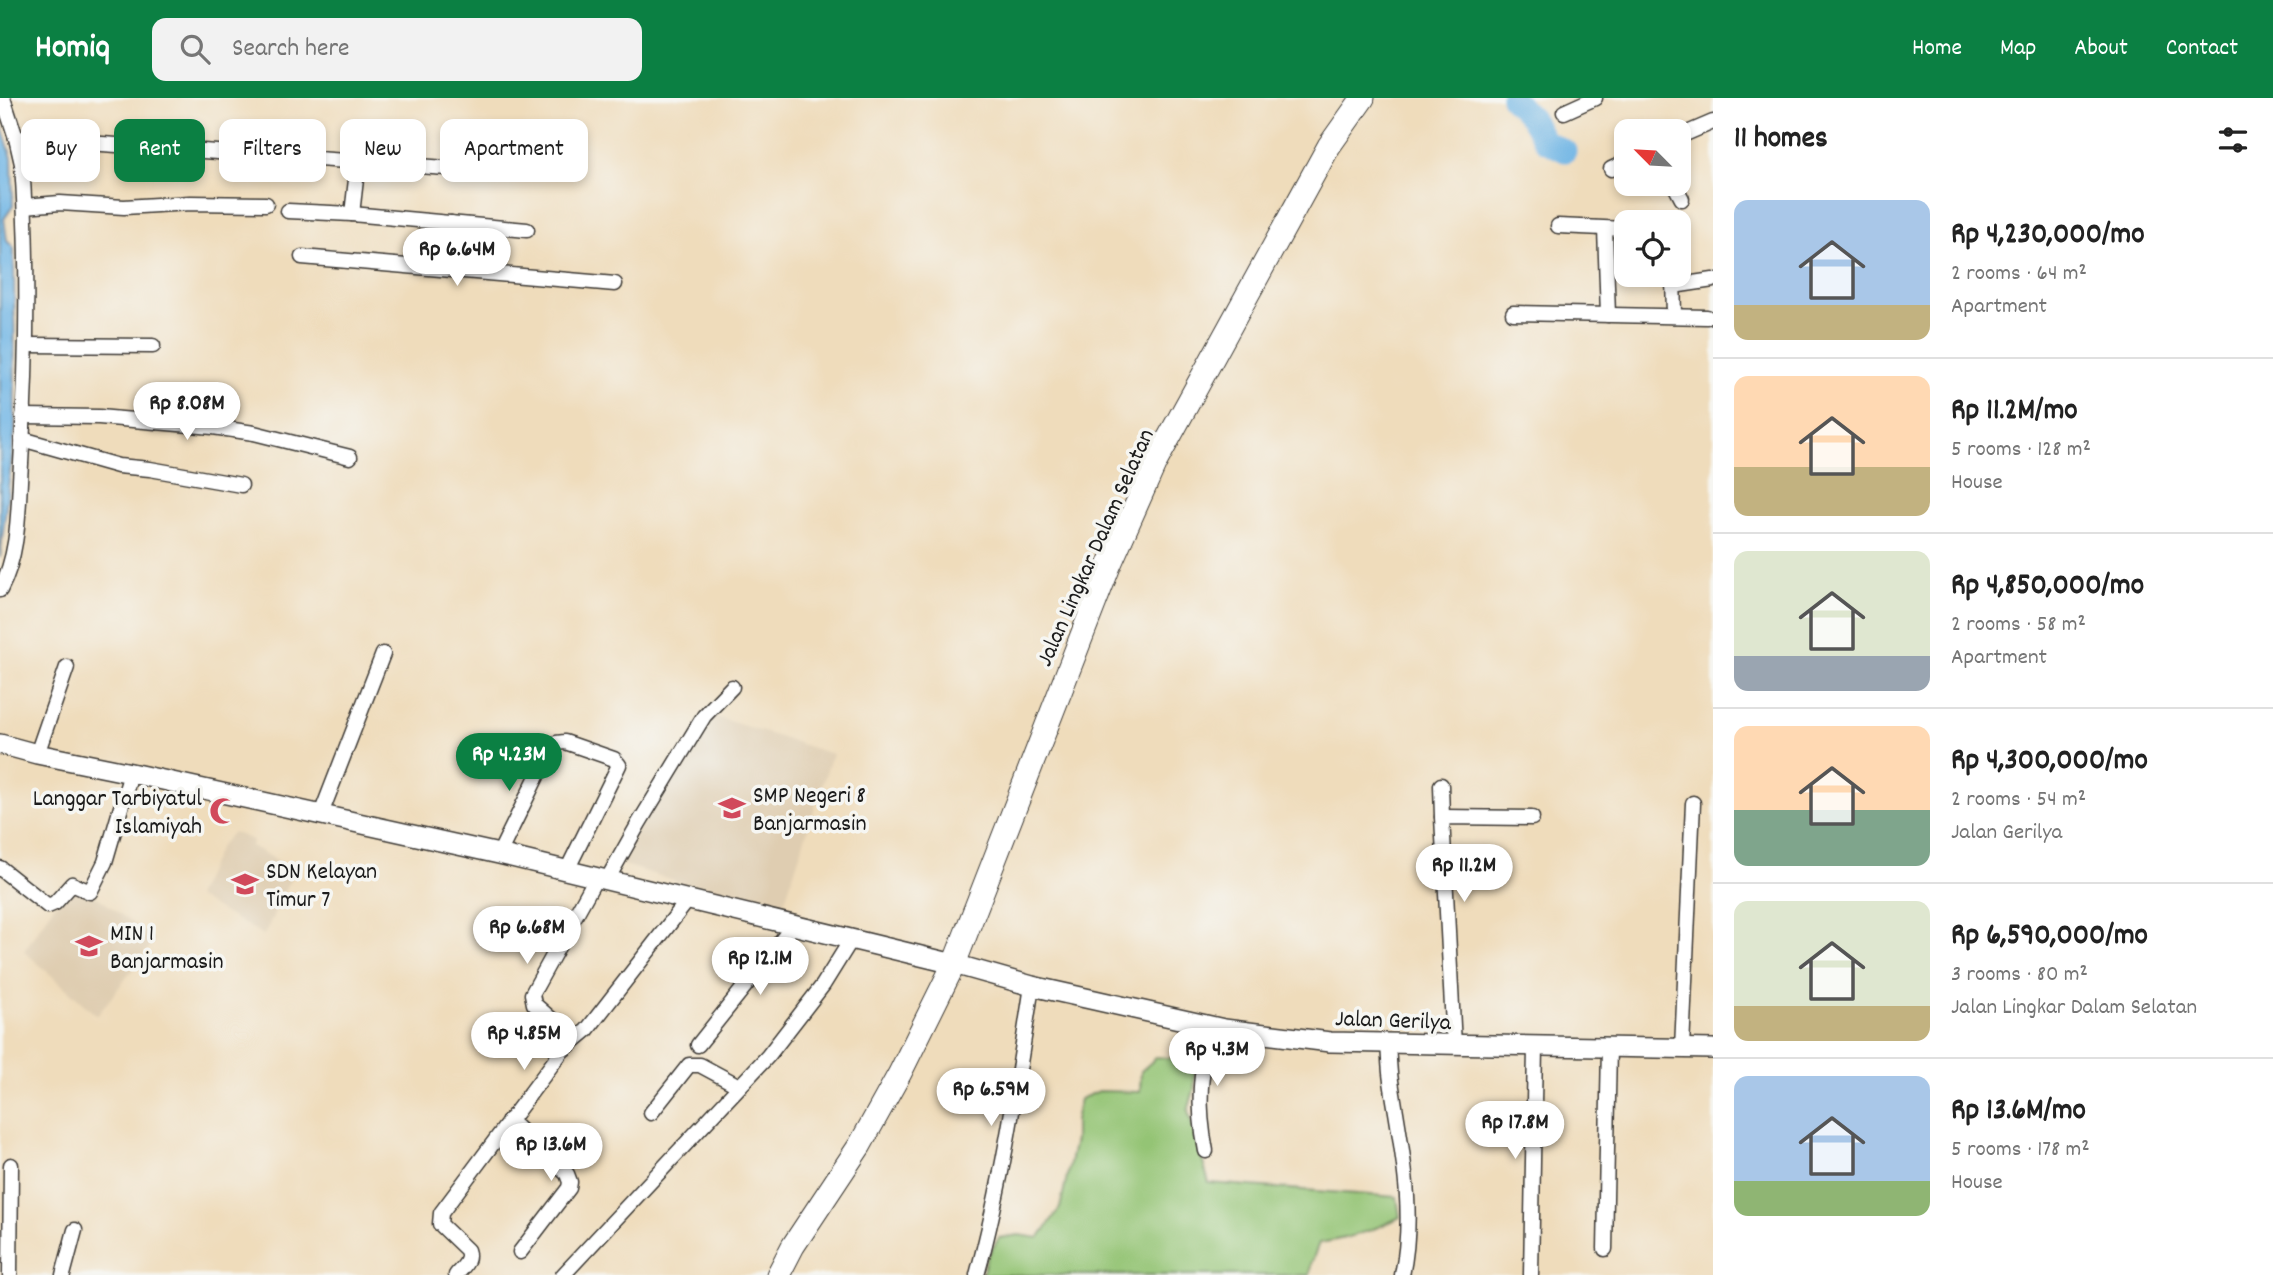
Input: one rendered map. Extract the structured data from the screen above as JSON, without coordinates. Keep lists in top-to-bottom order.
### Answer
{
  "streets": {
    "main road": ["Jalan Lingkar Dalam Selatan"],
    "street": ["Jalan Gerilya"]
  },
  "crossings": [
    ["Jalan Lingkar Dalam Selatan", "Jalan Gerilya"]
  ],
  "places": {
    "school or university": ["SMP Negeri 8 Banjarmasin", "SDN Kelayan Timur 7", "MIN 1 Banjarmasin"],
    "mosque": ["Langgar Tarbiyatul Islamiyah"]
  },
  "north": "top left",
  "page": {
    "header": "Homiq",
    "search": "Search here",
    "nav": [
      "Home",
      "Map",
      "About",
      "Contact"
    ],
    "heading": "11 homes",
    "chip": [
      "Buy",
      "Rent",
      "Filters",
      "New",
      "Apartment"
    ],
    "list": [
      {
        "name": "Rp 4,230,000/mo",
        "note": "2 rooms · 64 m² · Apartment"
      },
      {
        "name": "Rp 11.2M/mo",
        "note": "5 rooms · 128 m² · House"
      },
      {
        "name": "Rp 4,850,000/mo",
        "note": "2 rooms · 58 m² · Apartment"
      },
      {
        "name": "Rp 4,300,000/mo",
        "note": "2 rooms · 54 m² · Jalan Gerilya"
      },
      {
        "name": "Rp 6,590,000/mo",
        "note": "3 rooms · 80 m² · Jalan Lingkar Dalam Selatan"
      },
      {
        "name": "Rp 13.6M/mo",
        "note": "5 rooms · 178 m² · House"
      }
    ],
    "price": [
      "Rp 6.64M",
      "Rp 8.08M",
      "Rp 4.23M",
      "Rp 11.2M",
      "Rp 6.68M",
      "Rp 12.1M",
      "Rp 4.85M",
      "Rp 4.3M",
      "Rp 6.59M",
      "Rp 17.8M",
      "Rp 13.6M"
    ]
  }
}
